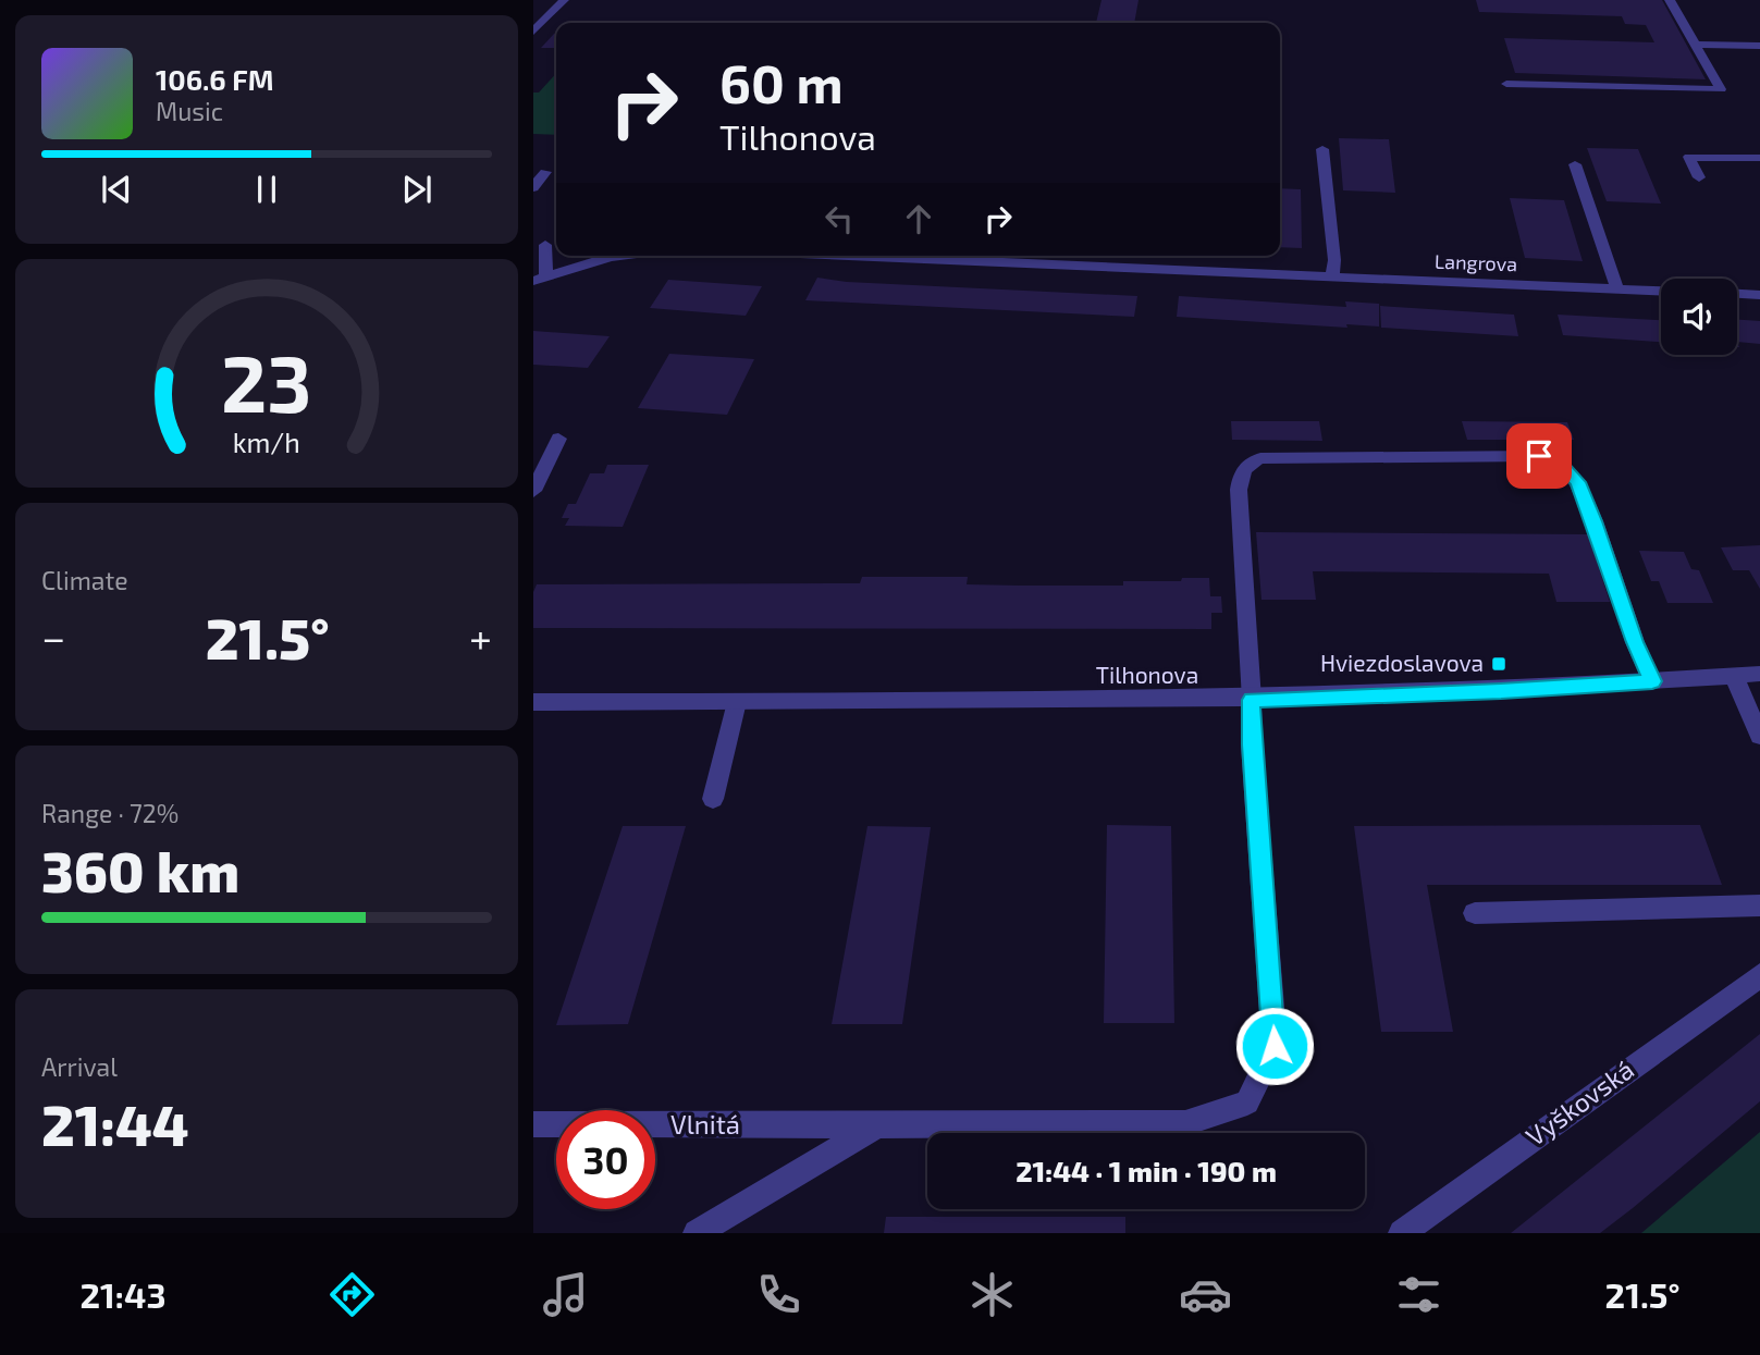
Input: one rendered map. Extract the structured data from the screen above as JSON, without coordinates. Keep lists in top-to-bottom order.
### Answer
{
  "streets": {
    "street": [
      "Langrova",
      "Tilhonova",
      "Vyškovská",
      "Vlnitá"
    ]
  },
  "crossings": [
    ["Tilhonova", "Vlnitá"]
  ],
  "places": {
    "transit": ["Hviezdoslavova"]
  },
  "page": {
    "turn": ["60 m", "Tilhonova"],
    "song": ["106.6 FM", "Music"],
    "tile": [
      "Climate",
      ["Range · 72%", "360 km"],
      ["Arrival", "21:44"]
    ],
    "heat": ["−", "21.5°", "+"],
    "limit": "30",
    "trip": "21:44 · 1 min · 190 m",
    "tabs": ["21:43", "21.5°"],
    "gauge": ["23", "km/h"]
  }
}
